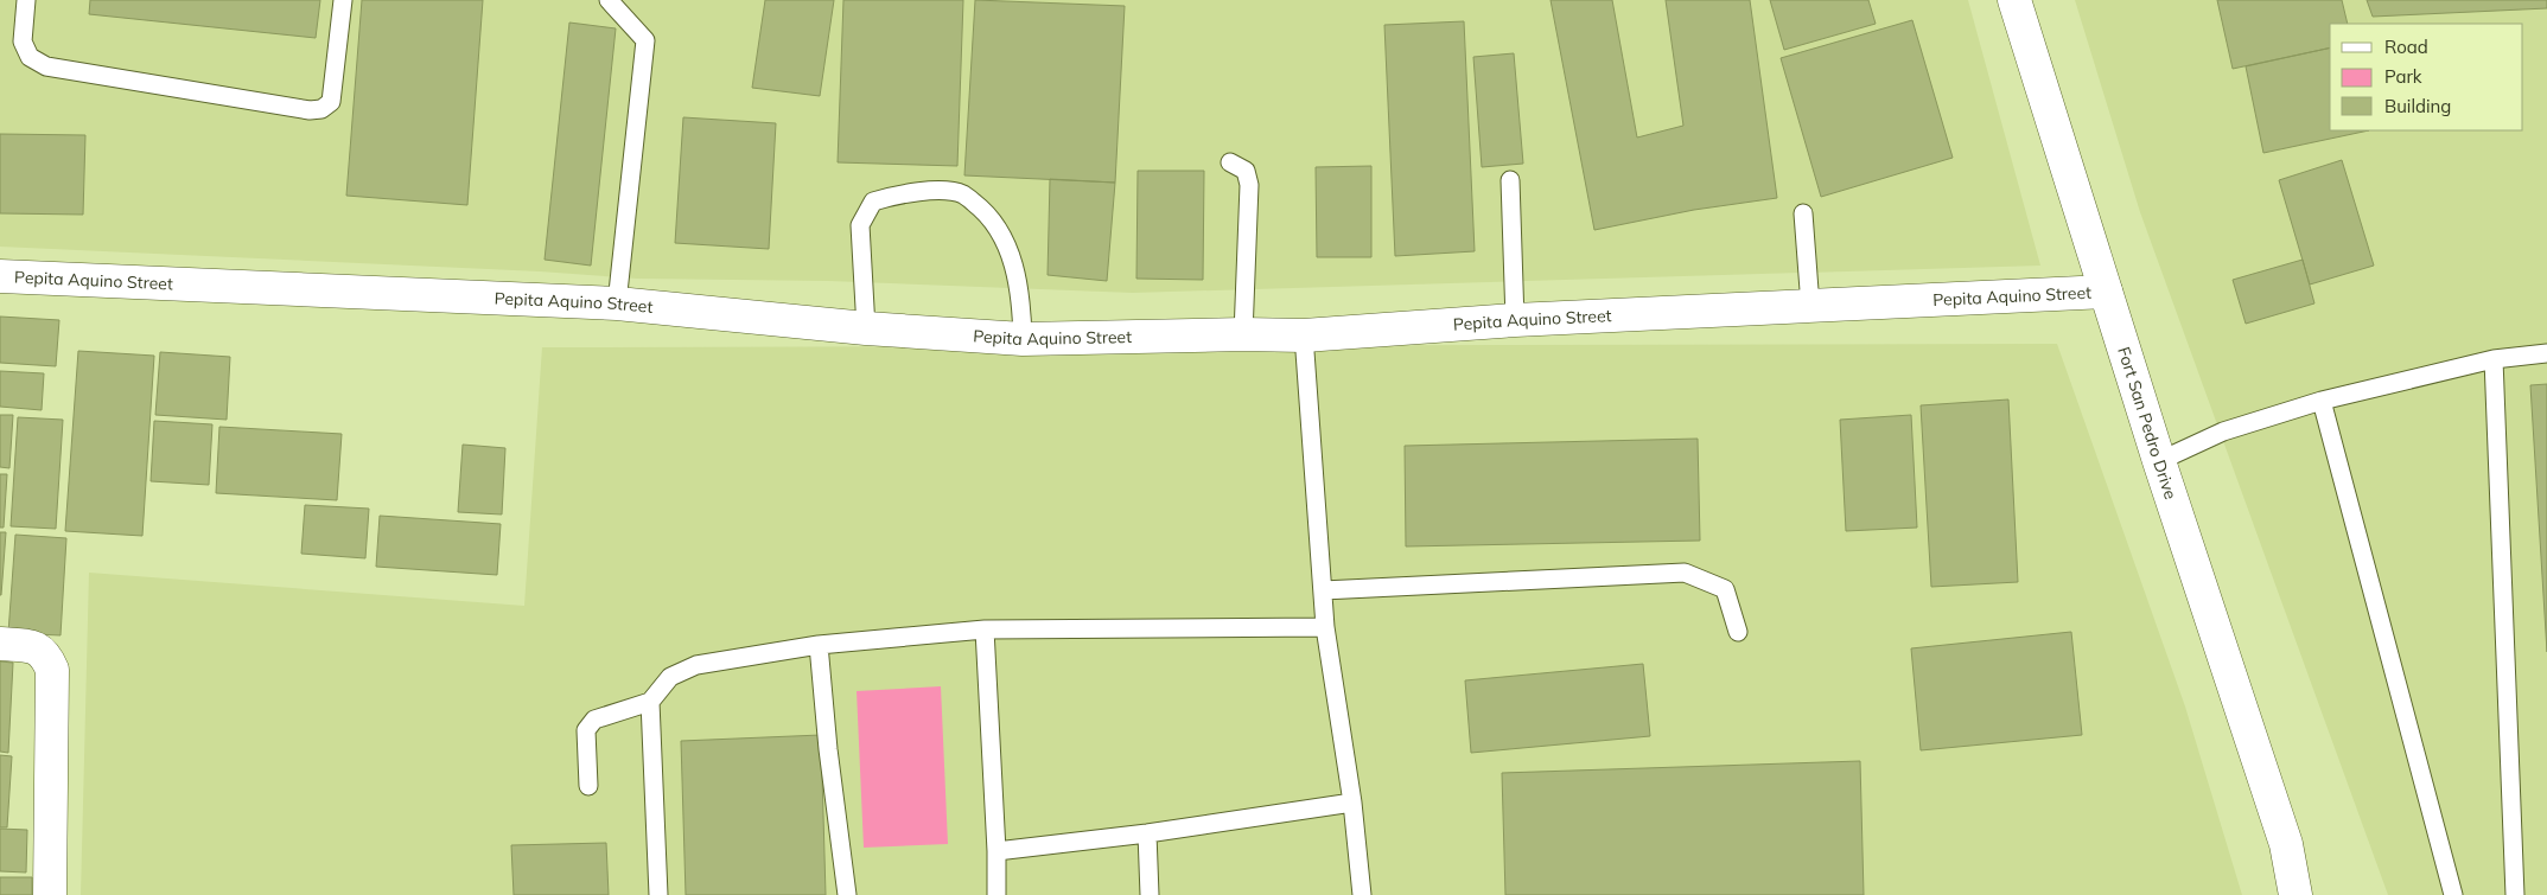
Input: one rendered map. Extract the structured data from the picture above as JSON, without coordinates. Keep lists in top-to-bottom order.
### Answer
{
  "streets": {
    "street": ["Pepita Aquino Street", "Fort San Pedro Drive"]
  },
  "crossings": [
    ["Pepita Aquino Street", "Fort San Pedro Drive"]
  ],
  "legend": ["Road", "Park", "Building"]
}
